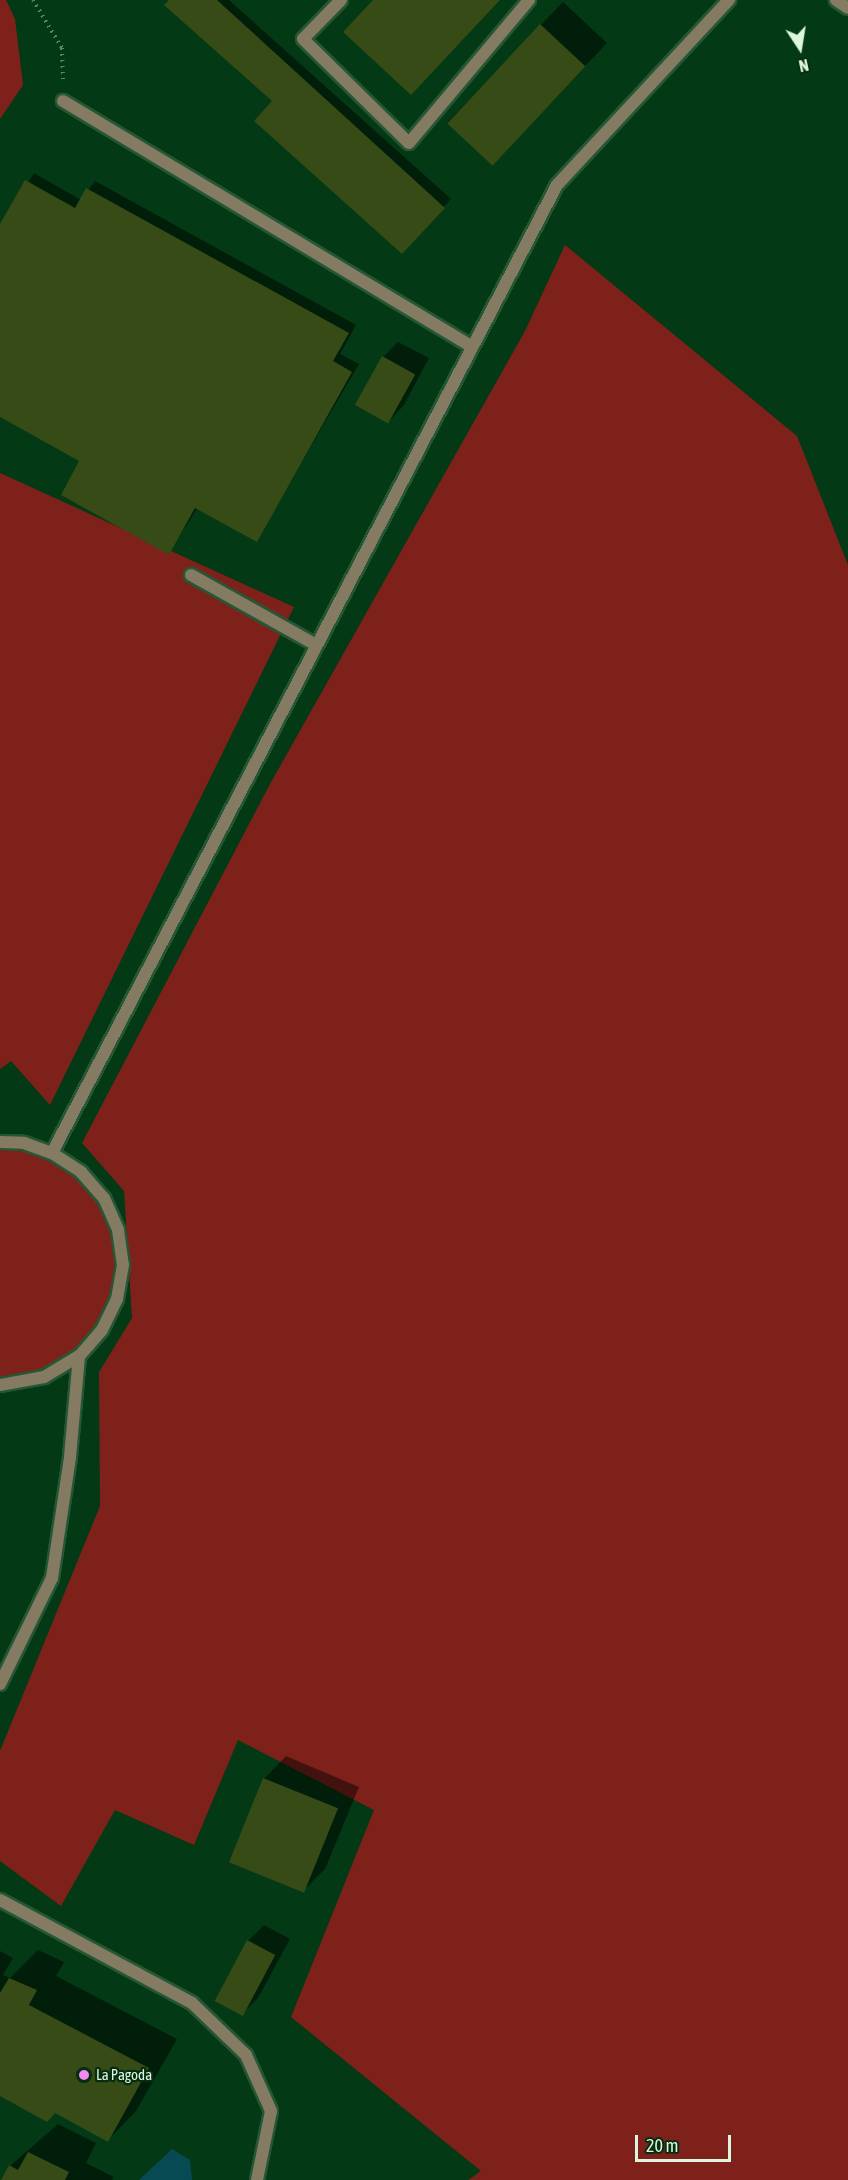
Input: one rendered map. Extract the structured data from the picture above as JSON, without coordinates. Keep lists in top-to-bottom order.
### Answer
{
  "places": ["La Pagoda"],
  "scale_bar": "20 m",
  "north": "bottom"
}
